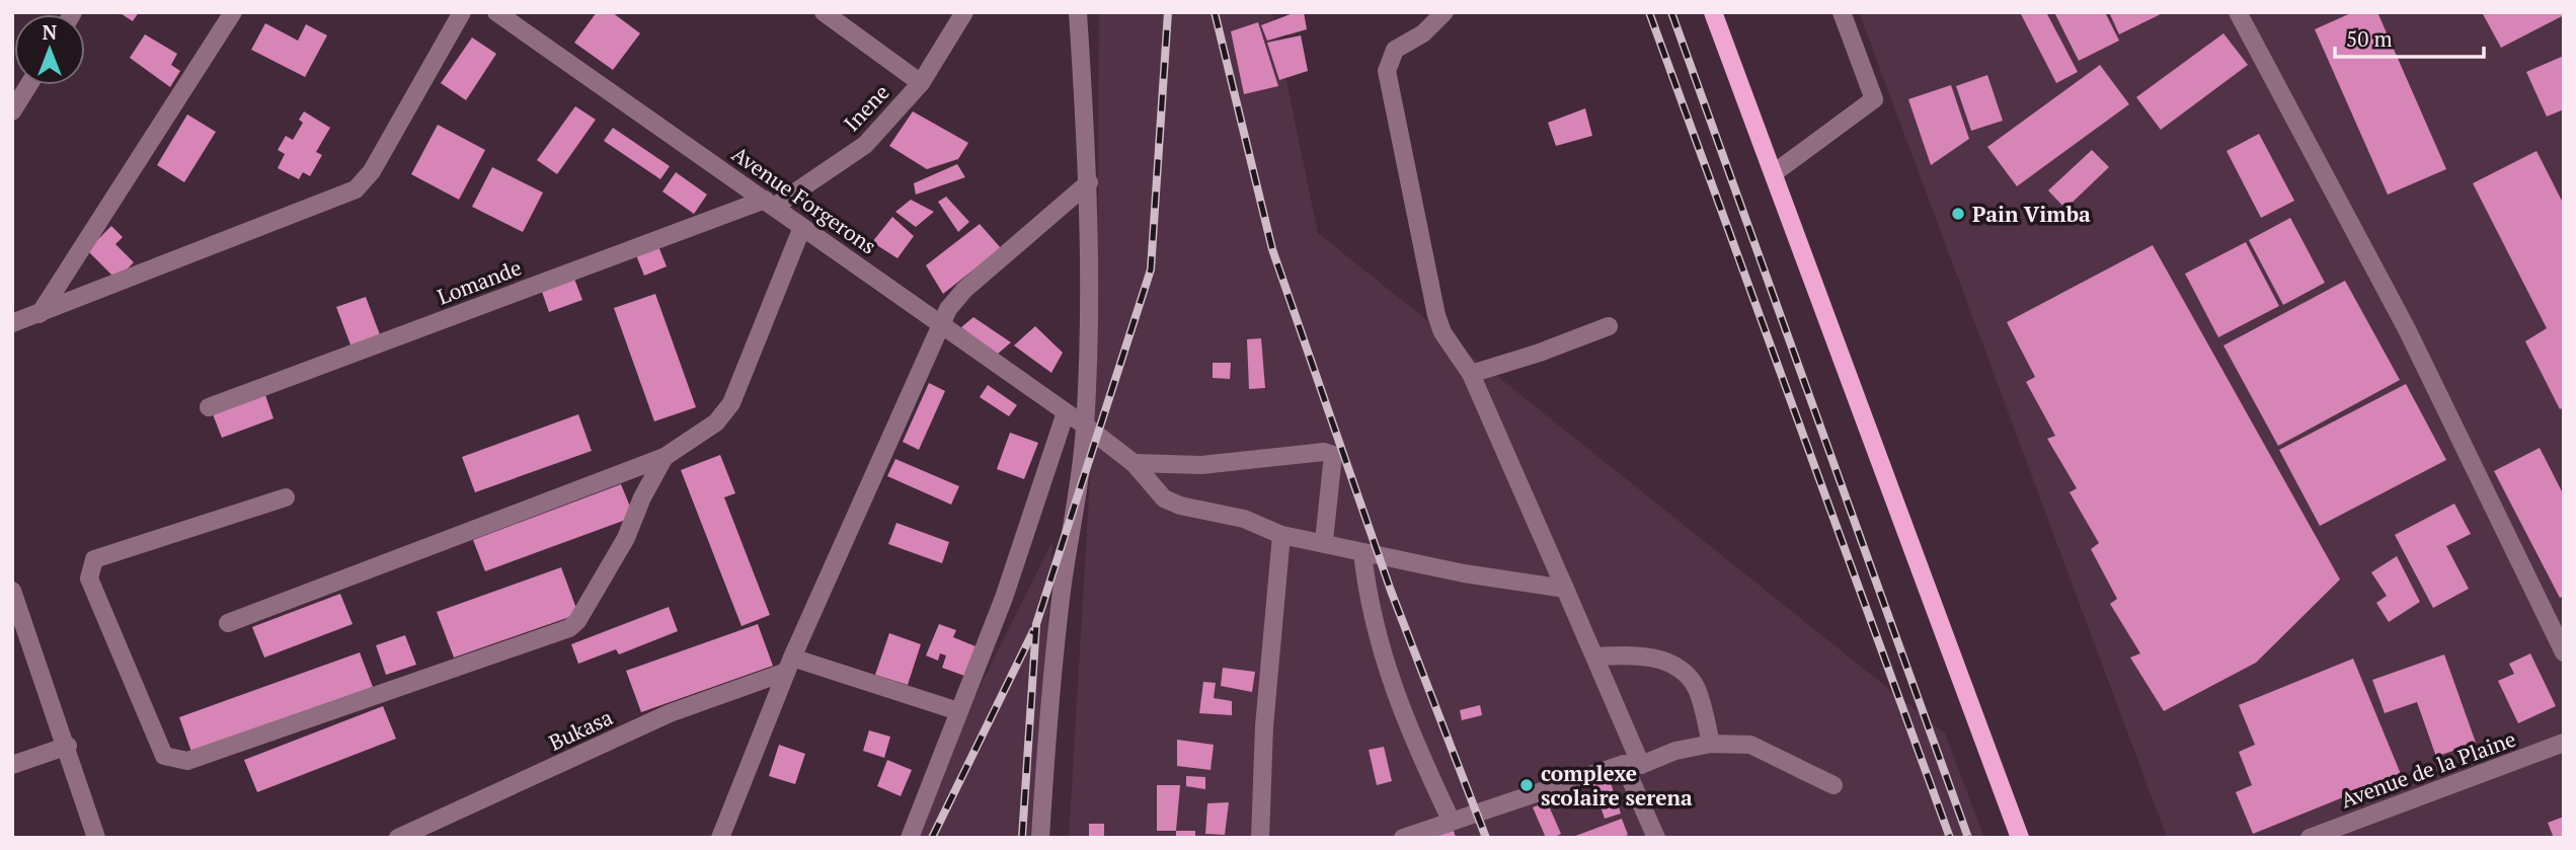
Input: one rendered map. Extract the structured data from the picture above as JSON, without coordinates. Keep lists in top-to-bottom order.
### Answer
{
  "streets": {
    "street": [
      "Inene",
      "Avenue Forgerons",
      "Lomande",
      "Bukasa",
      "Avenue de la Plaine"
    ]
  },
  "crossings": [
    ["Inene", "Avenue Forgerons"],
    ["Inene", "Lomande"],
    ["Avenue Forgerons", "Lomande"]
  ],
  "places": ["Pain Vimba", "complexe scolaire serena"],
  "scale_bar": "50 m",
  "north": "top"
}
